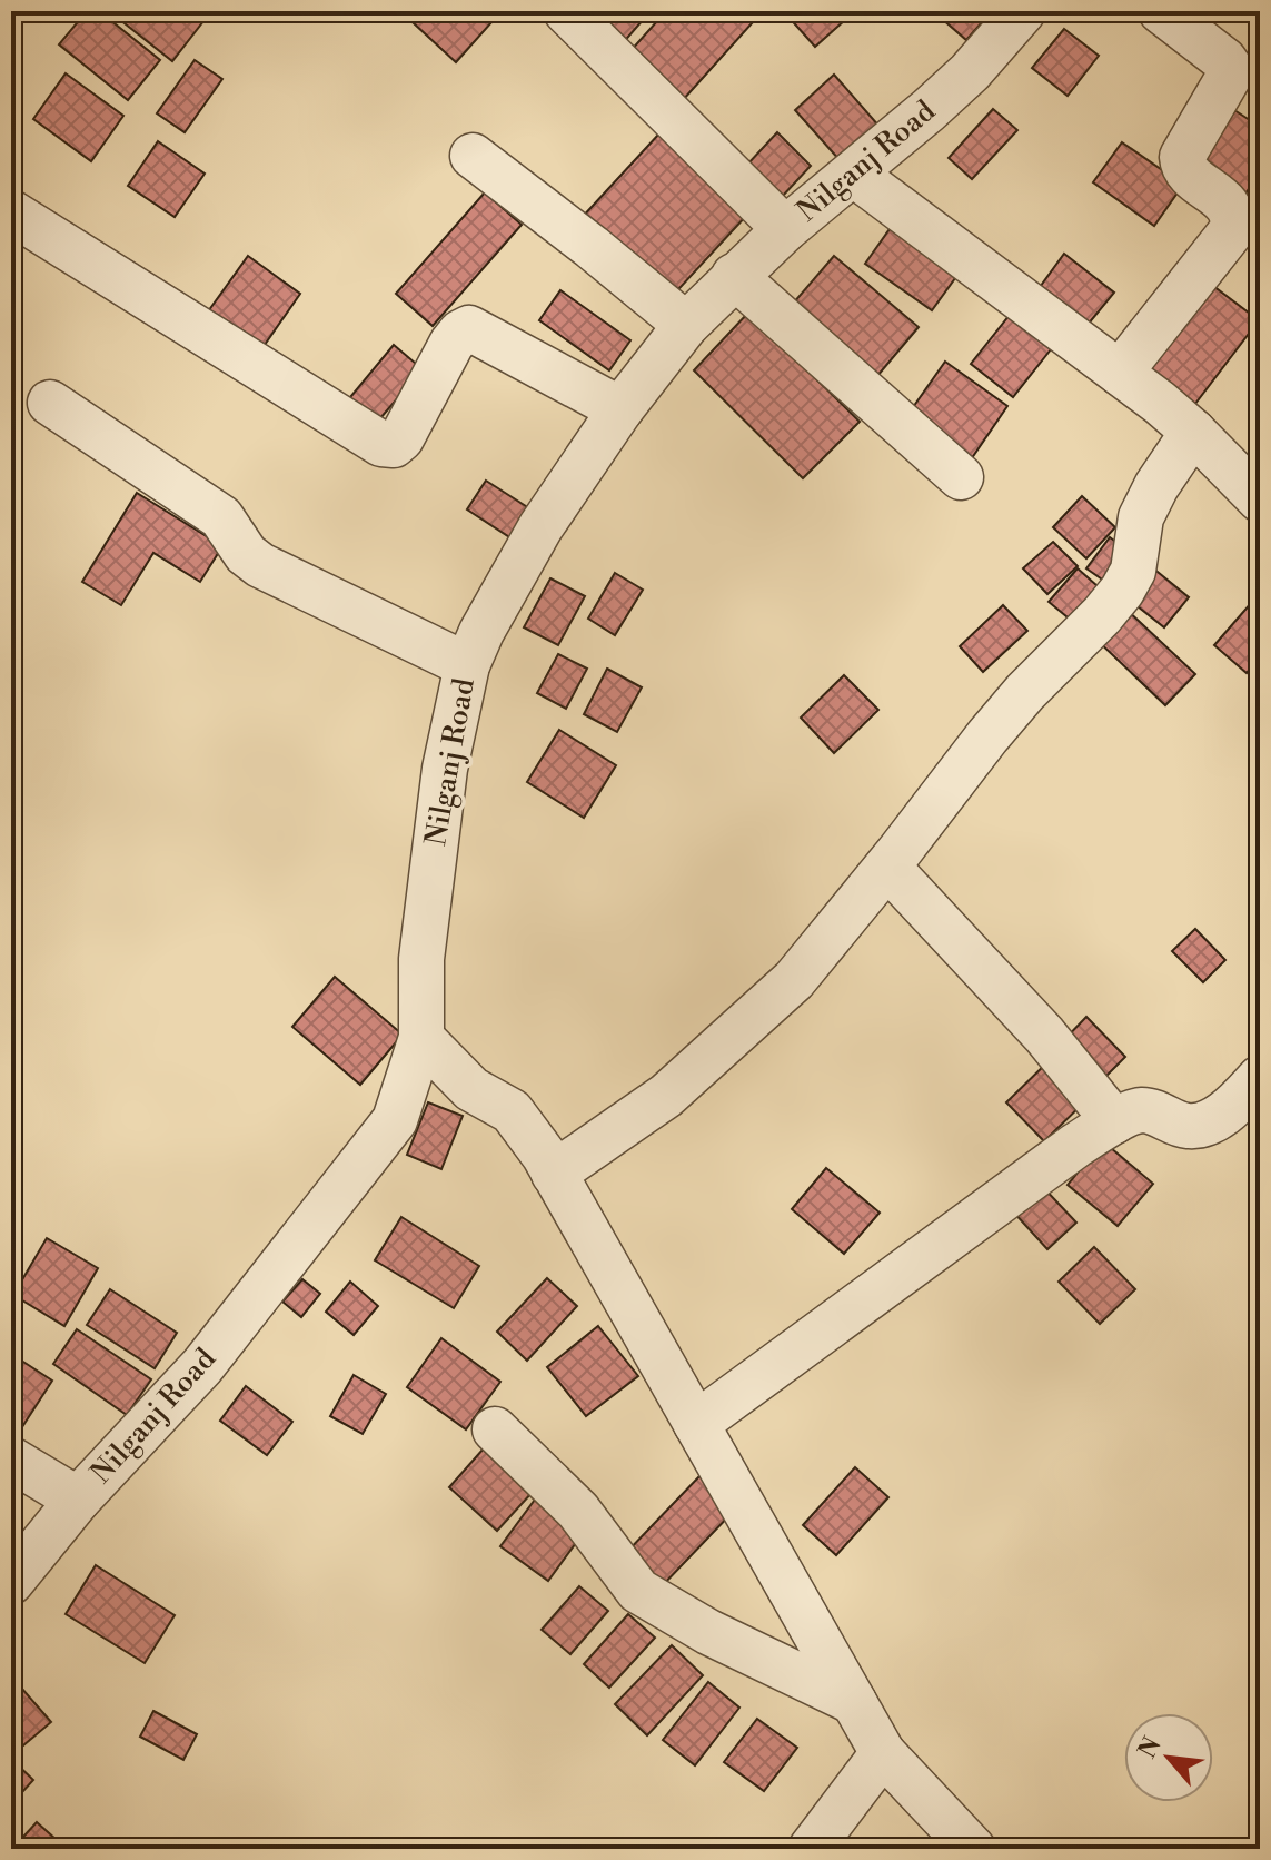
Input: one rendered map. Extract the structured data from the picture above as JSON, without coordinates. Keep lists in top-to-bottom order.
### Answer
{
  "streets": {
    "street": ["Nilganj Road"]
  },
  "north": "top left"
}
